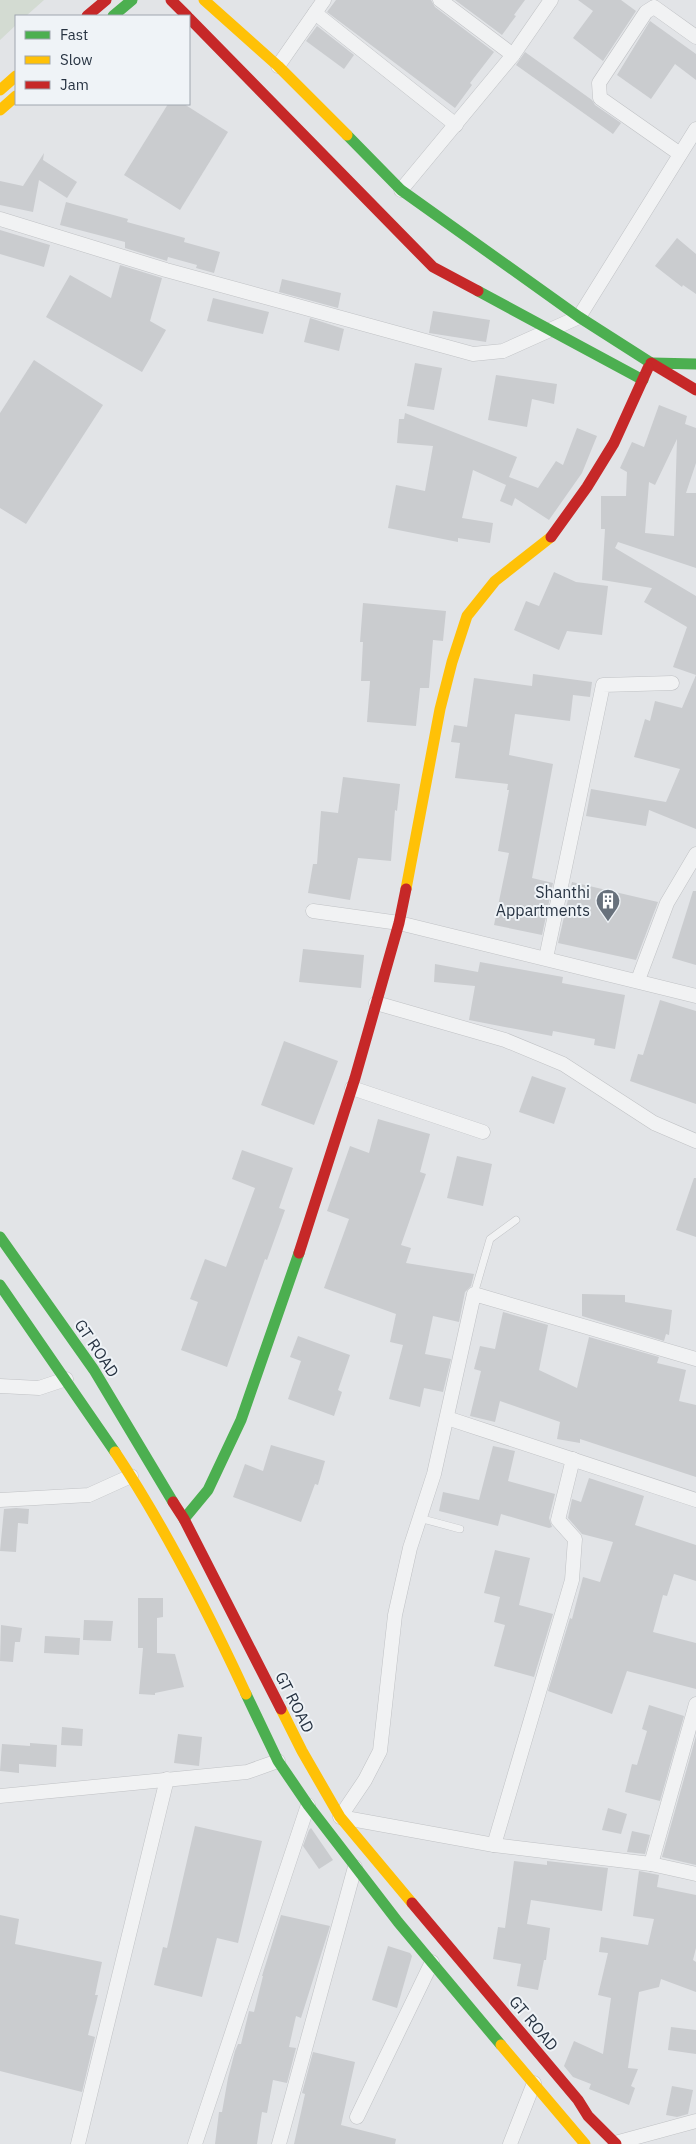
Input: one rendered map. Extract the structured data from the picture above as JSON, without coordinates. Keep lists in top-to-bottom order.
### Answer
{
  "streets": {
    "main road": ["GT ROAD"]
  },
  "places": {
    "building": ["Shanthi Appartments"]
  },
  "legend": ["Fast", "Slow", "Jam"]
}
